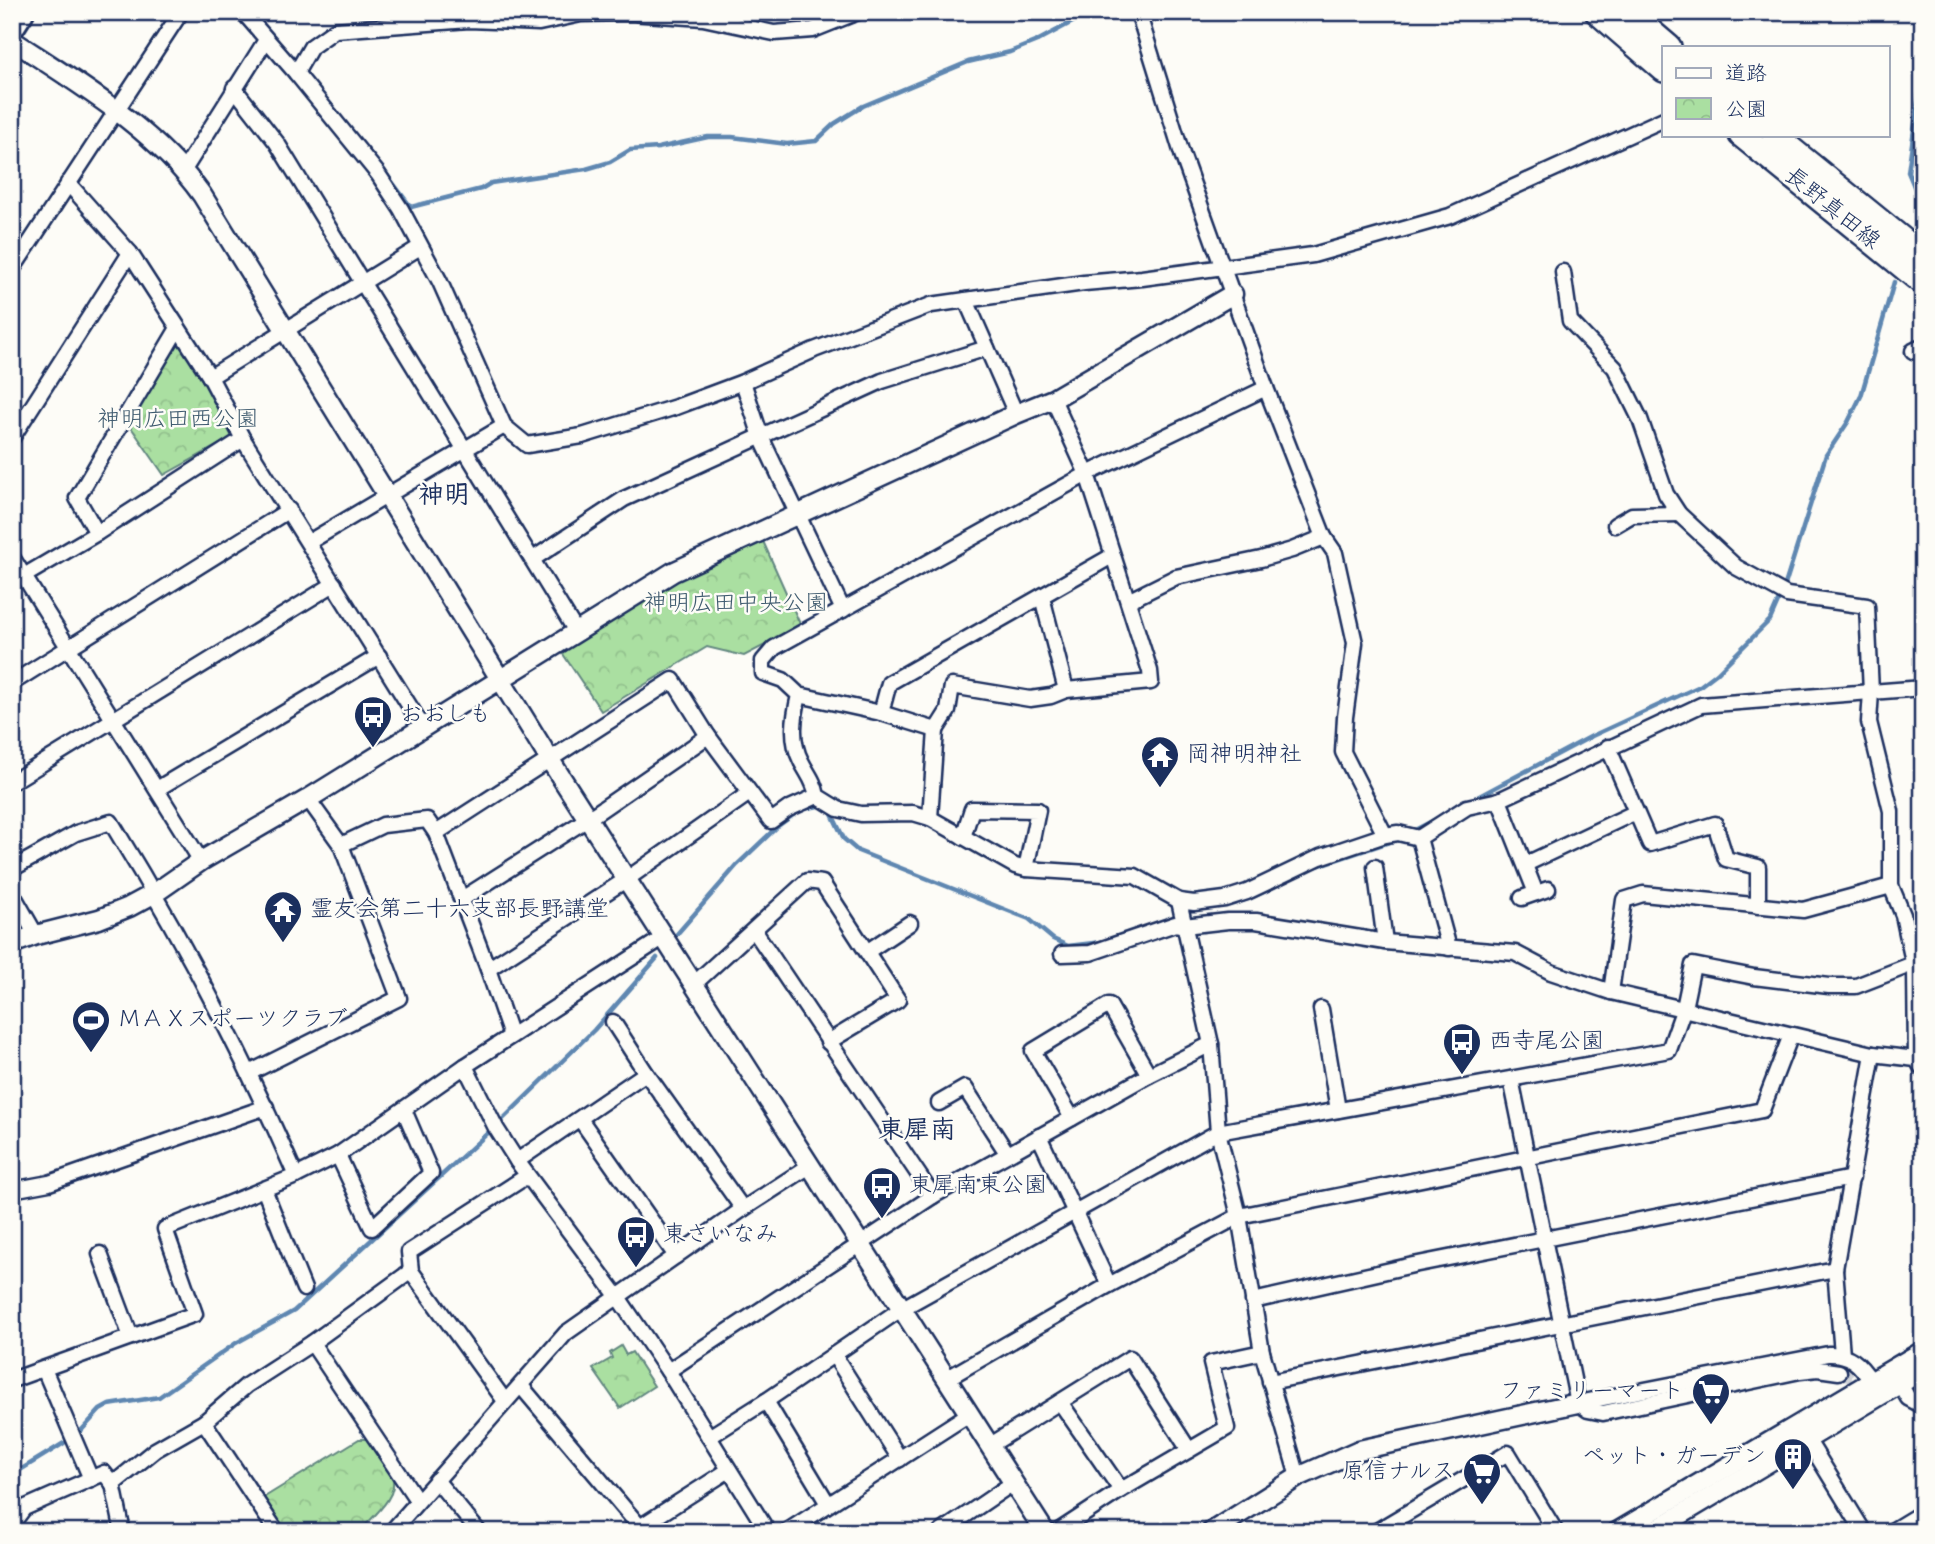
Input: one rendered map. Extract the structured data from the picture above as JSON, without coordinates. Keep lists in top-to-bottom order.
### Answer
{
  "streets": {
    "main road": ["長野真田線"]
  },
  "districts": ["神明", "東犀南"],
  "parks": ["神明広田西公園", "神明広田中央公園"],
  "places": {
    "bus stop": [
      "おおしも",
      "西寺尾公園",
      "東犀南東公園",
      "東さいなみ"
    ],
    "temple": ["岡神明神社", "霊友会第二十六支部長野講堂"],
    "sports": ["ＭＡＸスポーツクラブ"],
    "supermarket": ["ファミリーマート", "原信ナルス"],
    "building": ["ペット・ガーデン"]
  },
  "legend": ["道路", "公園"]
}
